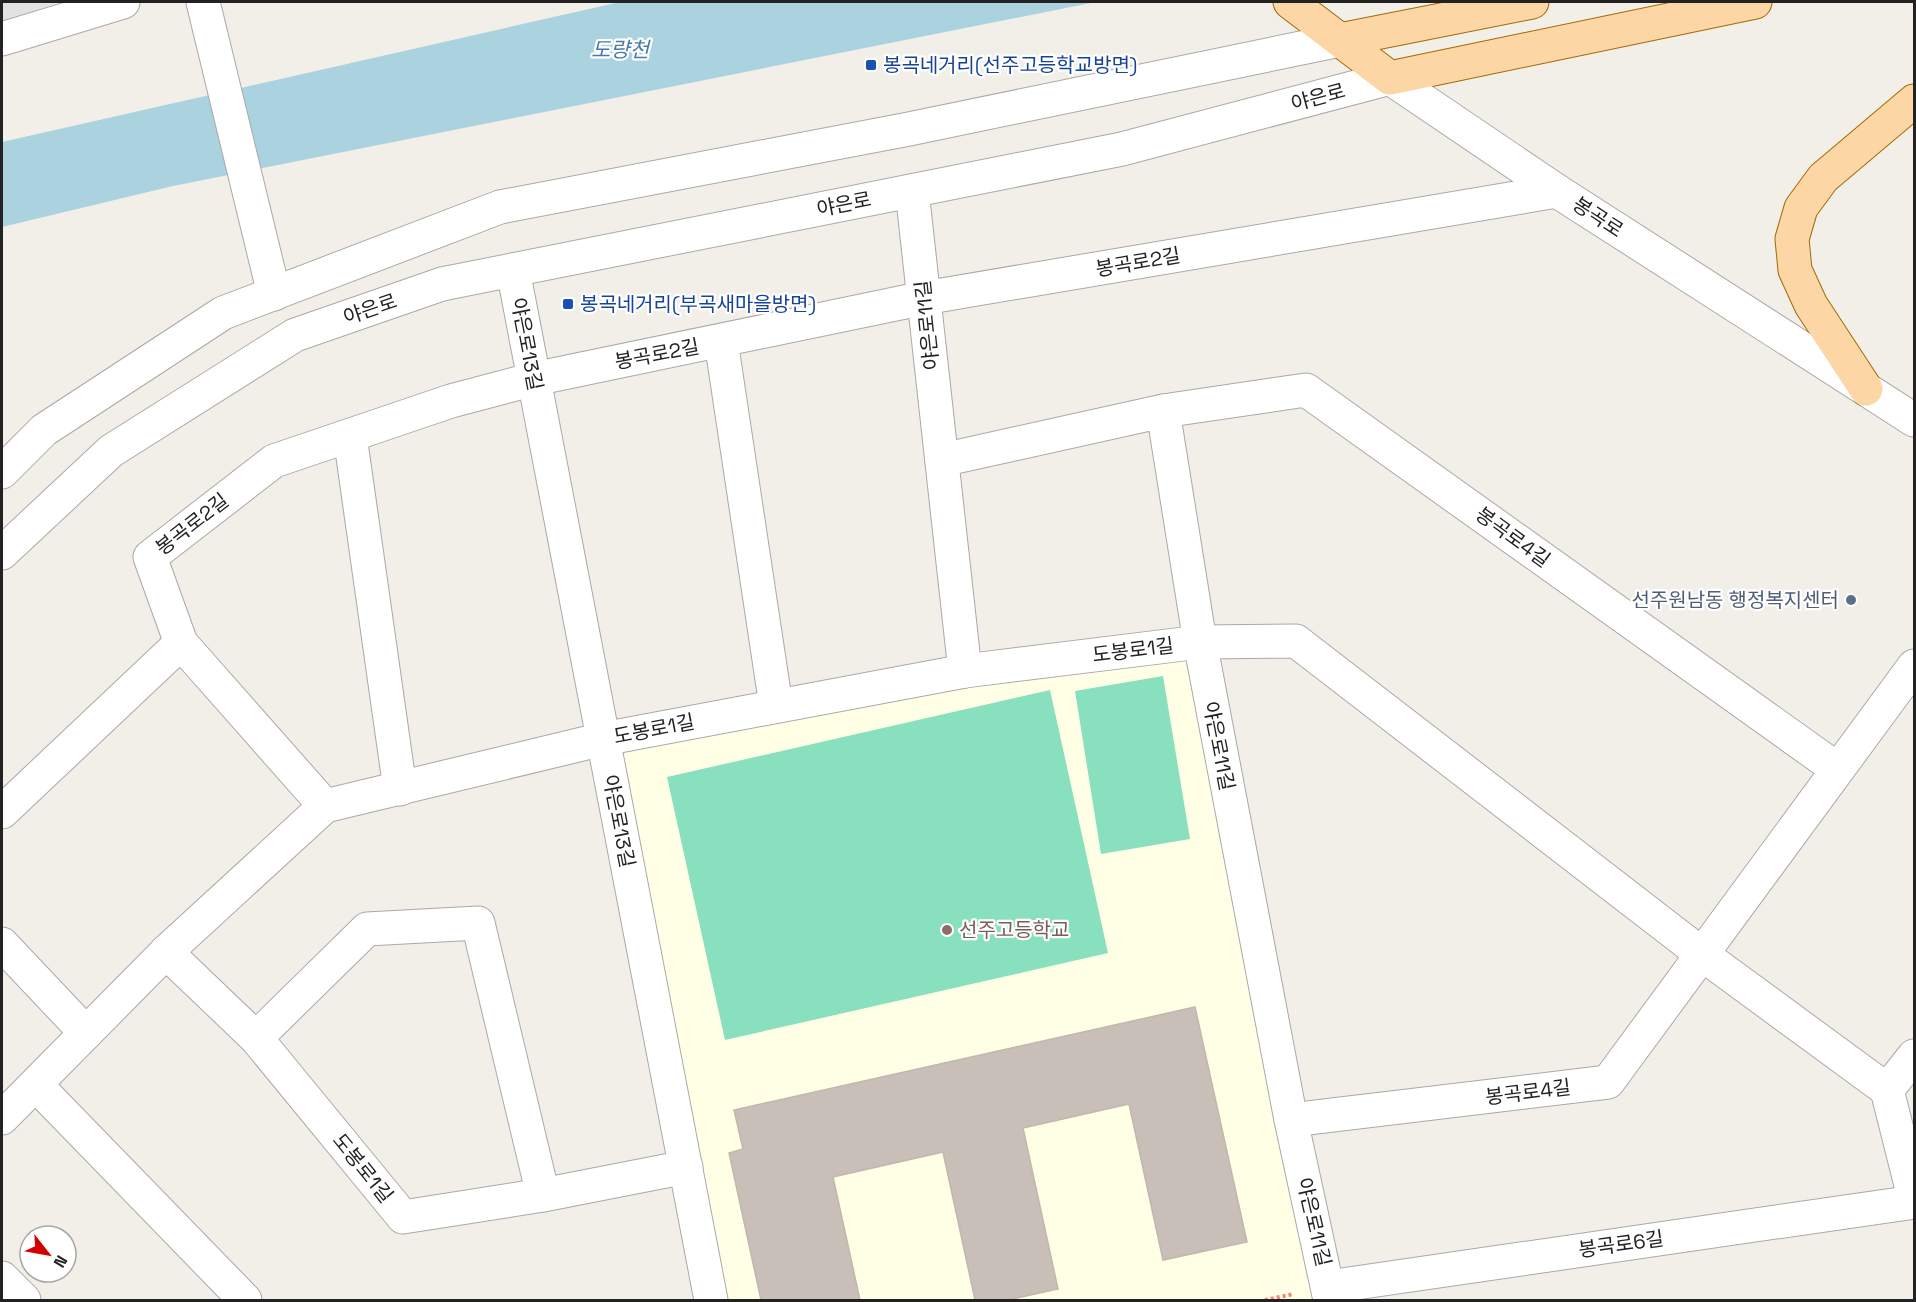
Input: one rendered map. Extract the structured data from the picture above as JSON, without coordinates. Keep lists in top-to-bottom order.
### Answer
{
  "streets": {
    "main road": ["야은로", "봉곡로"],
    "street": [
      "봉곡로2길",
      "야은로11길",
      "야은로13길",
      "봉곡로4길",
      "도봉로1길",
      "봉곡로6길"
    ]
  },
  "crossings": [
    ["야은로", "봉곡로"],
    ["야은로", "야은로11길"],
    ["야은로", "야은로13길"],
    ["봉곡로", "봉곡로2길"],
    ["봉곡로2길", "야은로11길"],
    ["봉곡로2길", "야은로13길"],
    ["봉곡로2길", "도봉로1길"],
    ["야은로11길", "봉곡로4길"],
    ["야은로11길", "도봉로1길"],
    ["야은로11길", "봉곡로6길"],
    ["야은로13길", "도봉로1길"]
  ],
  "water": ["도량천"],
  "places": {
    "transit": ["봉곡네거리(선주고등학교방면)", "봉곡네거리(부곡새마을방면)"],
    "other": ["선주원남동 행정복지센터", "선주고등학교"]
  },
  "north": "bottom right"
}
